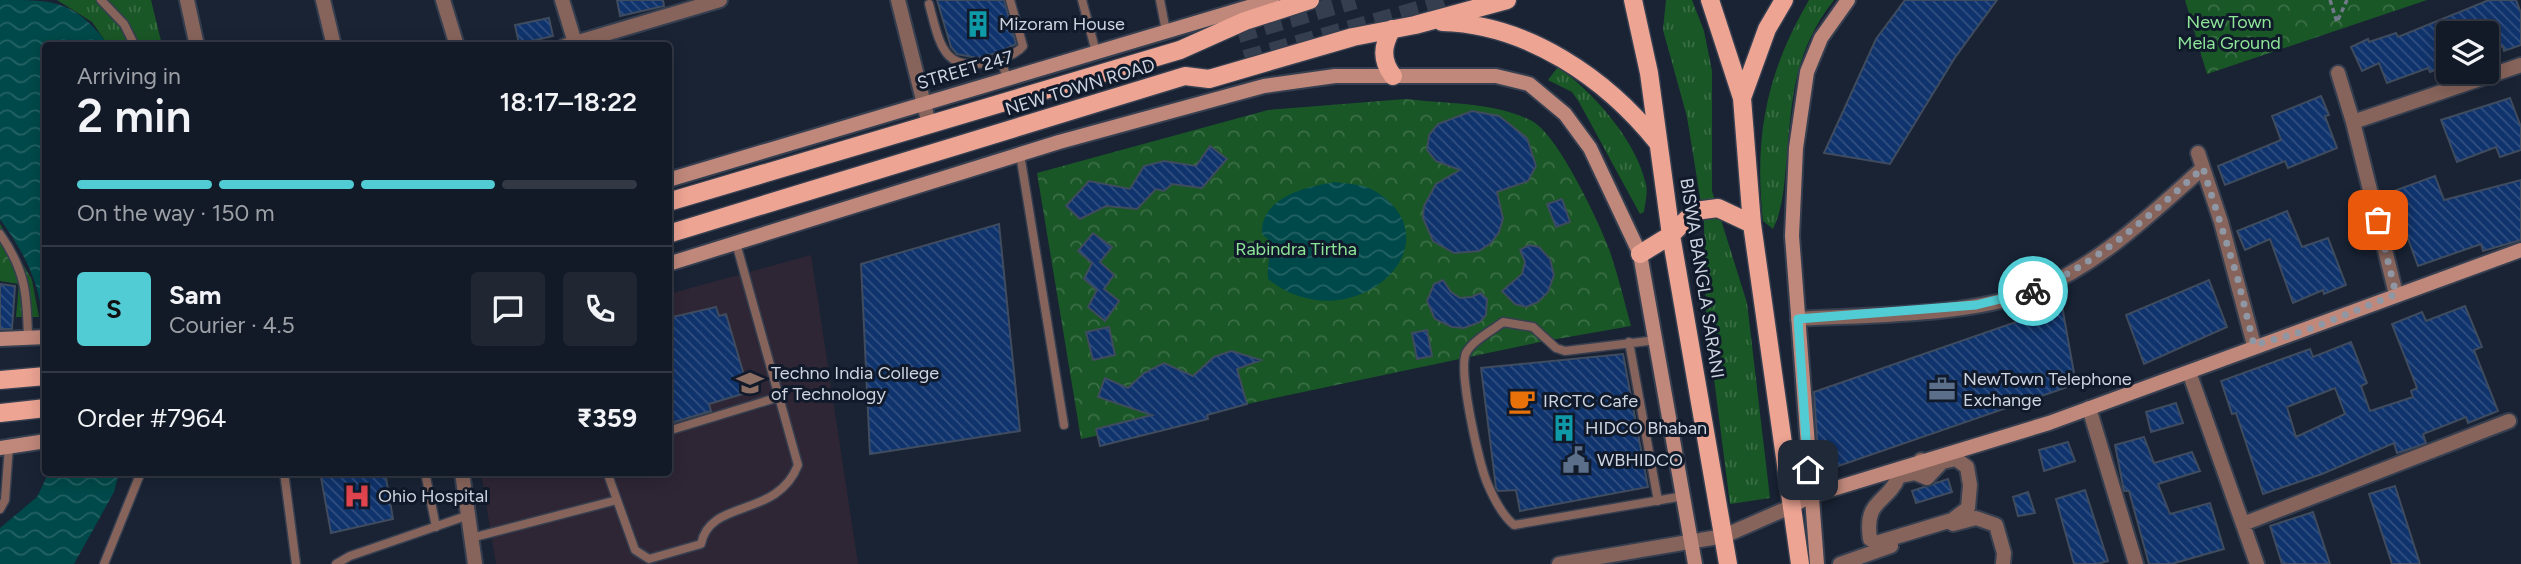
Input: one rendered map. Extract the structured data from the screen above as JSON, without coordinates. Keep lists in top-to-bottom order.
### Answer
{
  "streets": {
    "main road": ["NEW TOWN ROAD", "BISWA BANGLA SARANI"],
    "street": ["STREET 247"]
  },
  "parks": ["New Town Mela Ground", "Rabindra Tirtha"],
  "places": {
    "building": ["Mizoram House", "HIDCO Bhaban"],
    "school or university": ["Techno India College of Technology"],
    "office": ["NewTown Telephone Exchange"],
    "cafe": ["IRCTC Cafe"],
    "public building": ["WBHIDCO"],
    "hospital": ["Ohio Hospital"]
  },
  "page": {
    "heading": ["2 min", "Arriving in", "18:17–18:22"],
    "panel": [
      "Sam",
      "Courier · 4.5",
      "Order #7964",
      "₹359"
    ],
    "bar": "On the way · 150 m",
    "round": "S"
  }
}
